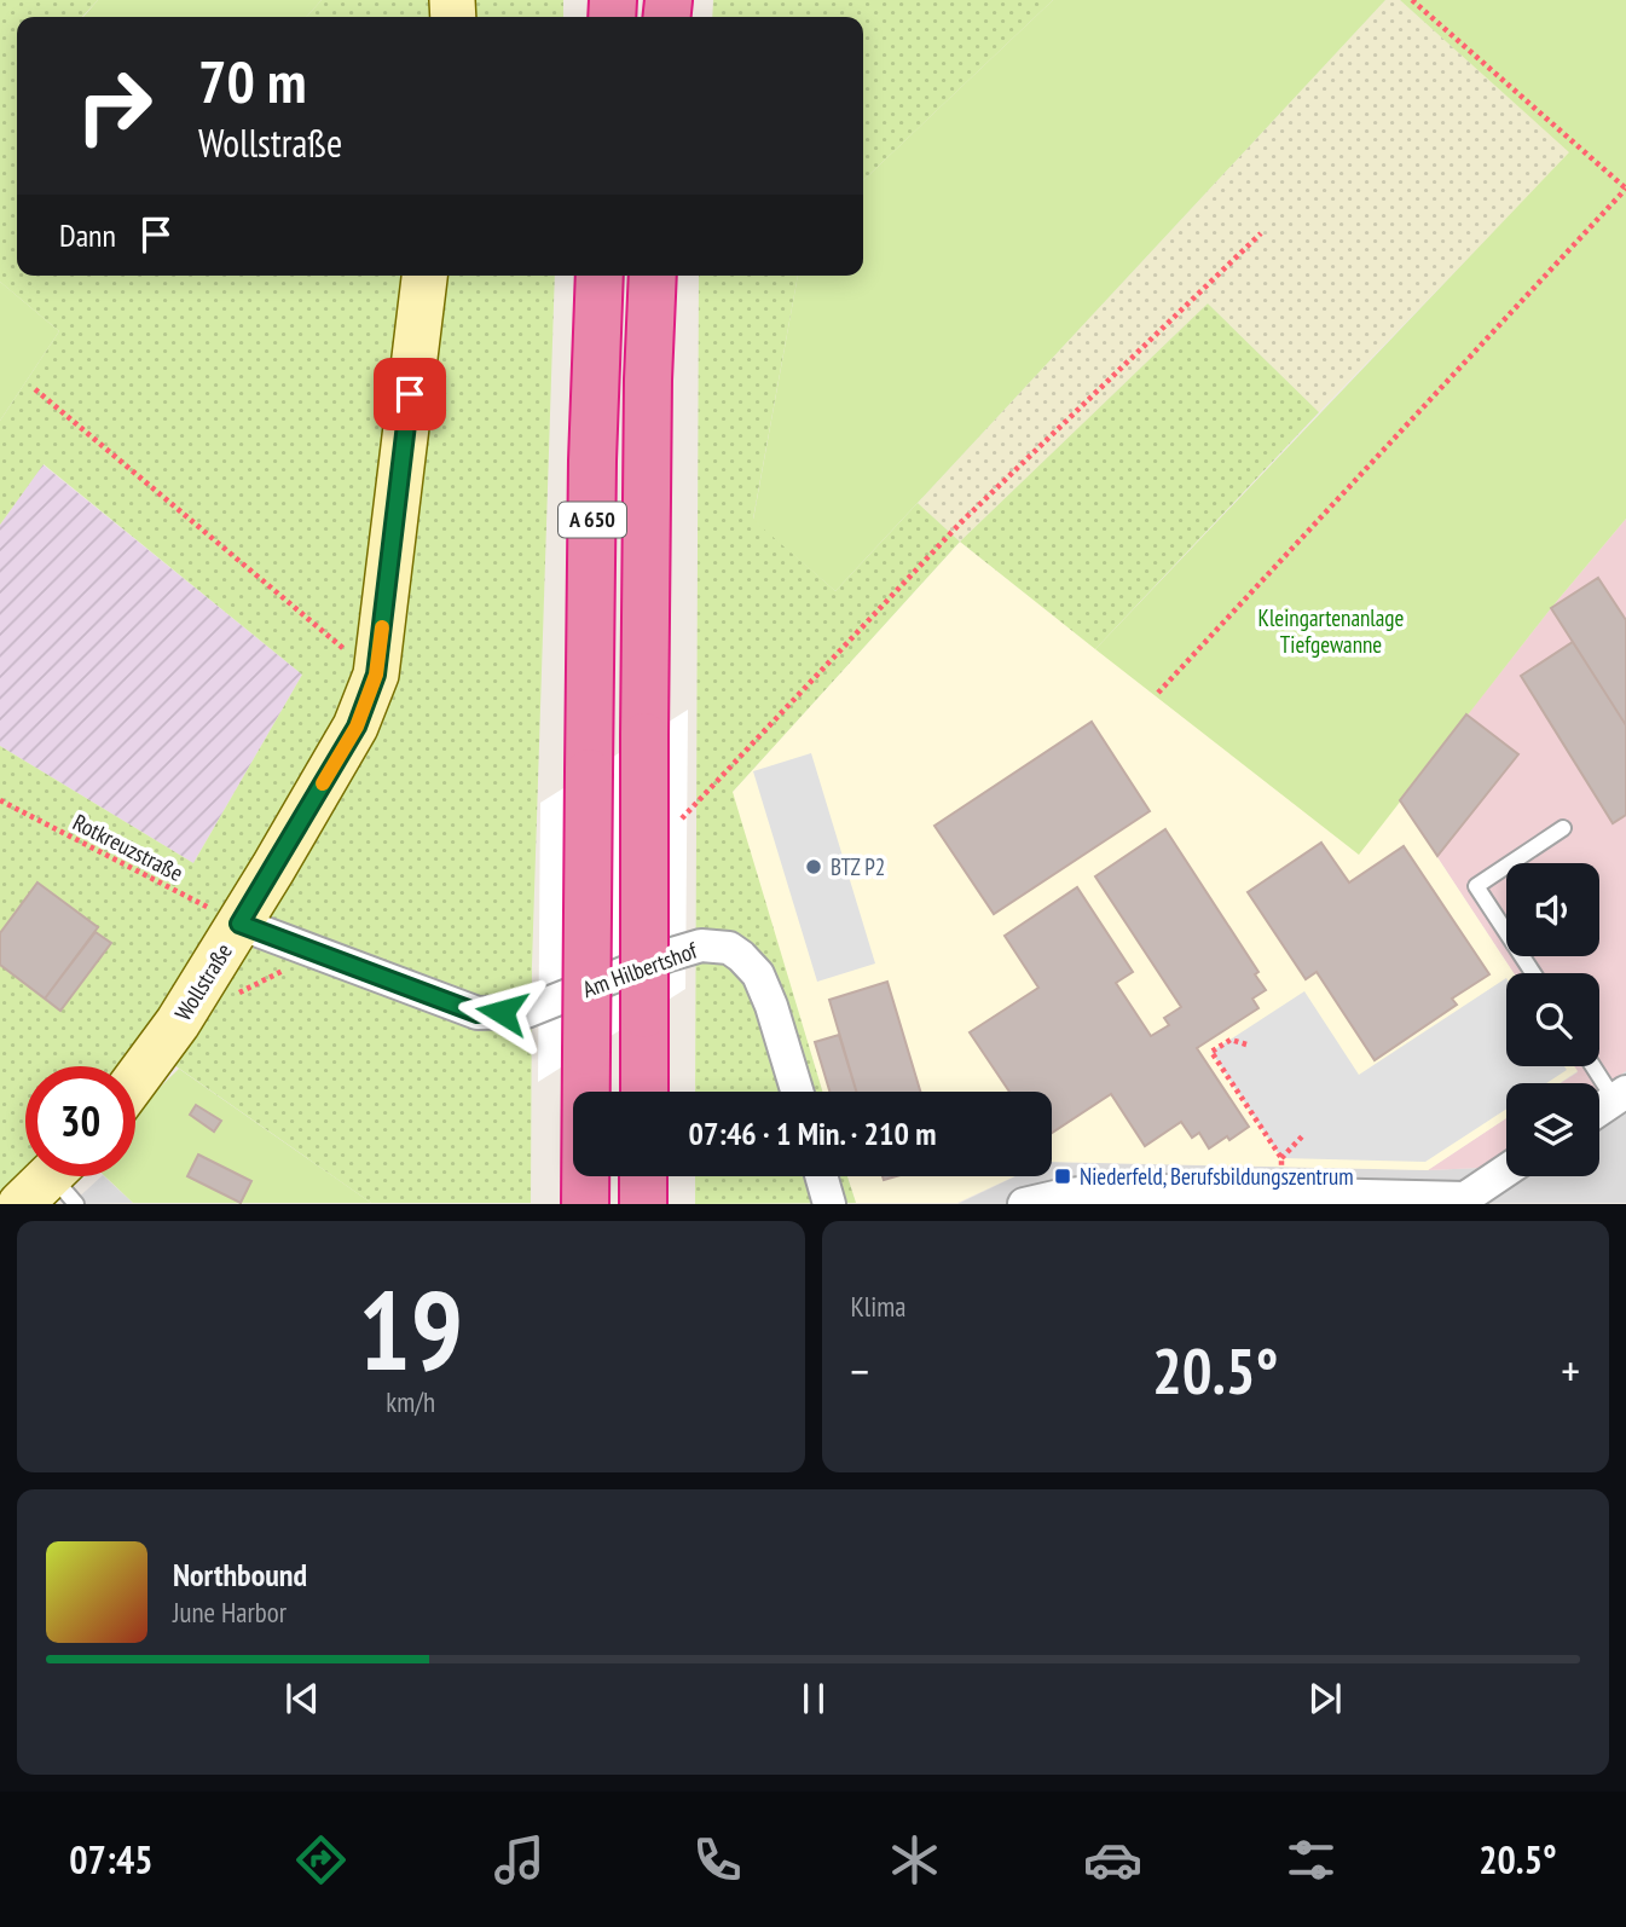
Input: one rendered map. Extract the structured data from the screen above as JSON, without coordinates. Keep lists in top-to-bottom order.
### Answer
{
  "streets": {
    "highway": ["A 650"],
    "street": ["Am Hilbertshof", "Wollstraße"],
    "path": ["Rotkreuzstraße"]
  },
  "crossings": [
    ["Rotkreuzstraße", "Am Hilbertshof"],
    ["Rotkreuzstraße", "Wollstraße"],
    ["Am Hilbertshof", "Wollstraße"]
  ],
  "parks": ["Kleingartenanlage Tiefgewanne"],
  "places": {
    "other": ["BTZ P2"],
    "transit": ["Niederfeld, Berufsbildungszentrum"]
  },
  "page": {
    "turn": ["70 m", "Wollstraße"],
    "then": "Dann",
    "limit": "30",
    "trip": "07:46 · 1 Min. · 210 m",
    "tile": [
      ["19", "km/h"],
      "Klima"
    ],
    "heat": ["−", "20.5°", "+"],
    "song": ["Northbound", "June Harbor"],
    "tabs": ["07:45", "20.5°"]
  }
}
